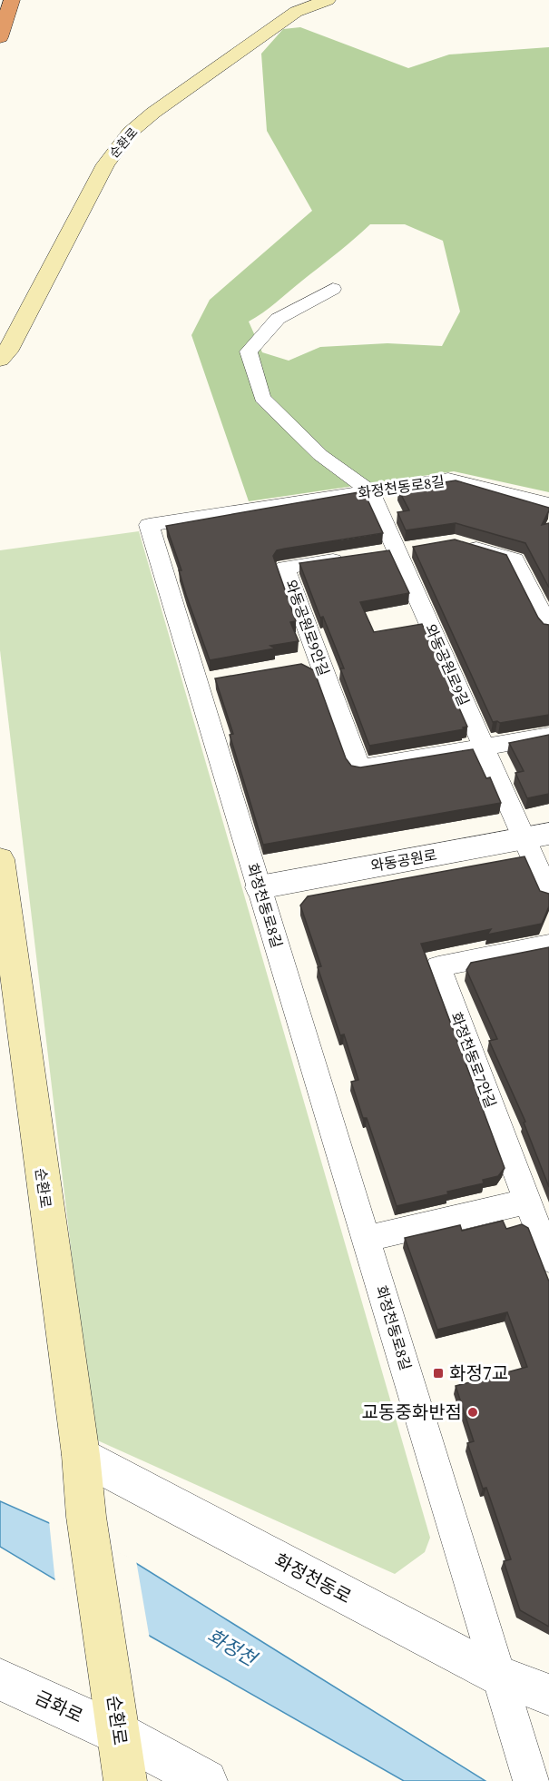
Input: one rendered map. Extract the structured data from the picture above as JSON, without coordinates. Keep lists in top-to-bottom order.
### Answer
{
  "streets": {
    "main road": ["순환로"],
    "street": [
      "화정천동로8길",
      "와동공원로9안길",
      "와동공원로9길",
      "와동공원로",
      "화정천동로7안길",
      "화정천동로",
      "금화로"
    ]
  },
  "crossings": [
    ["순환로", "화정천동로"],
    ["순환로", "금화로"],
    ["화정천동로8길", "와동공원로9길"],
    ["화정천동로8길", "와동공원로"],
    ["화정천동로8길", "화정천동로"],
    ["와동공원로9안길", "와동공원로9길"],
    ["와동공원로9길", "와동공원로"]
  ],
  "water": ["화정천"],
  "places": {
    "transit": ["화정7교"],
    "other": ["교동중화반점"]
  }
}
